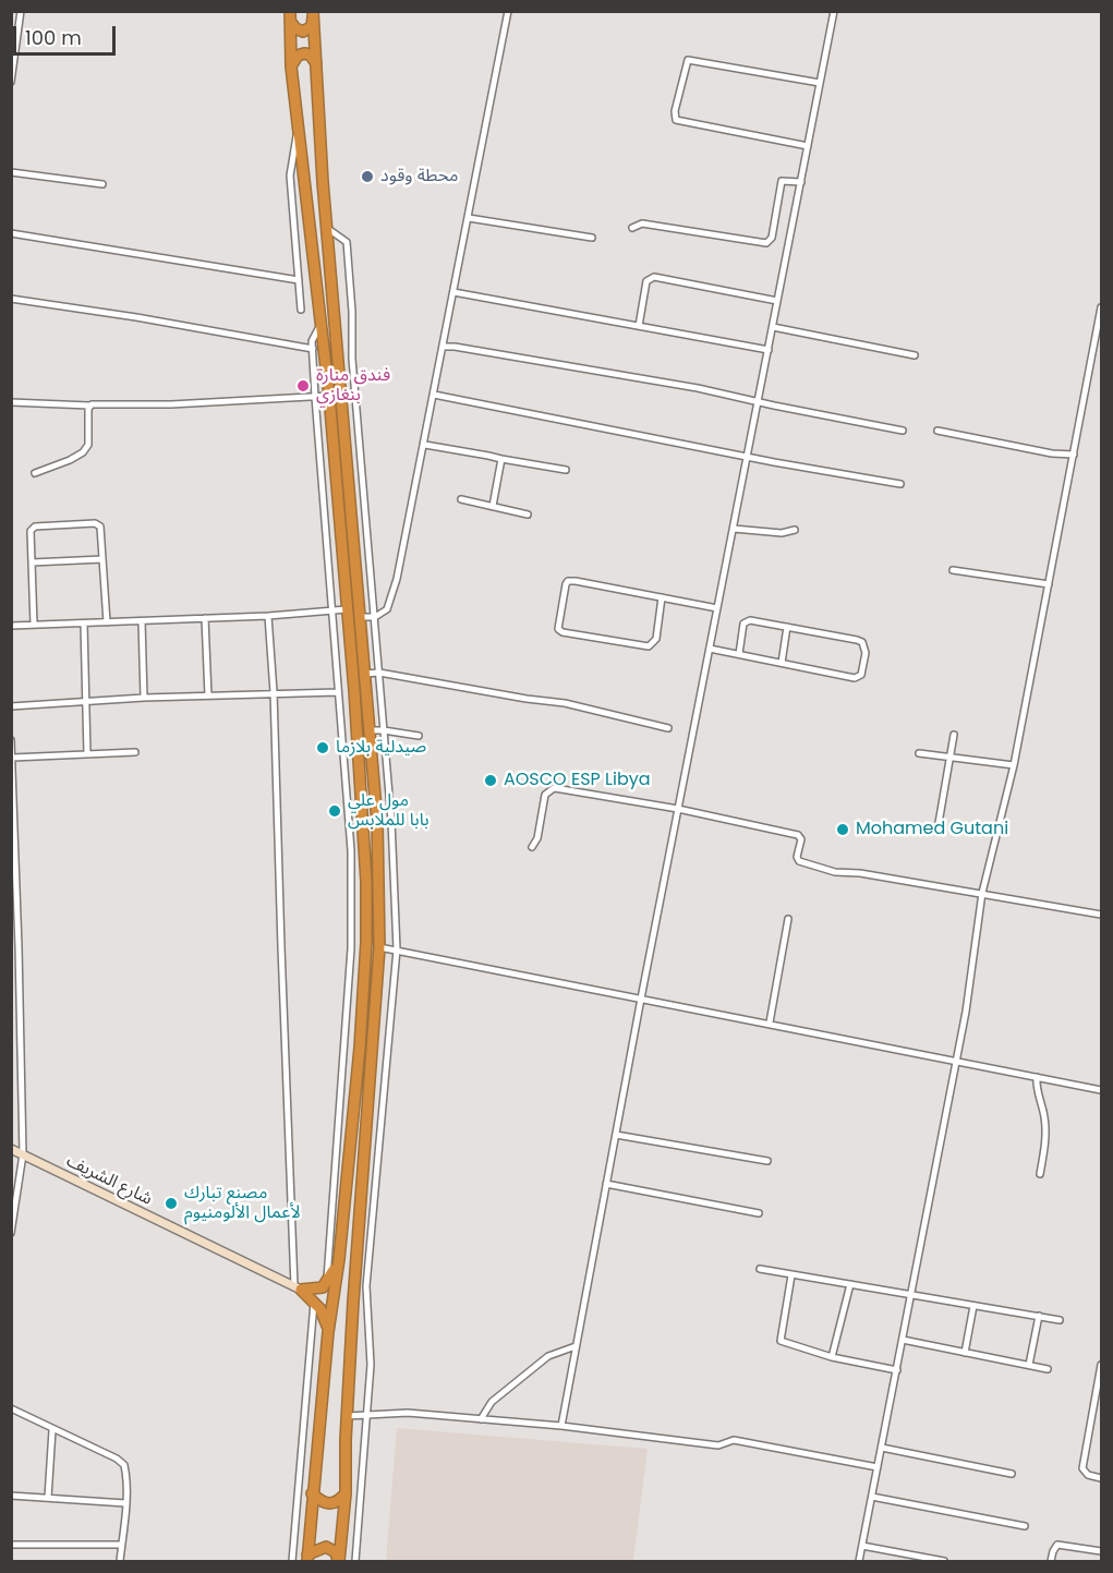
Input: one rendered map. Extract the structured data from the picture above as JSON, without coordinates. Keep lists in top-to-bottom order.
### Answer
{
  "streets": {
    "main road": ["شارع الشريف"]
  },
  "places": [
    "محطة وقود",
    "فندق منارة بنغازي",
    "صيدلية بلازما",
    "AOSCO ESP Libya",
    "مول علي بابا للملابس",
    "Mohamed Gutani",
    "مصنع تبارك لأعمال الألومنيوم"
  ],
  "scale_bar": "100 m"
}
